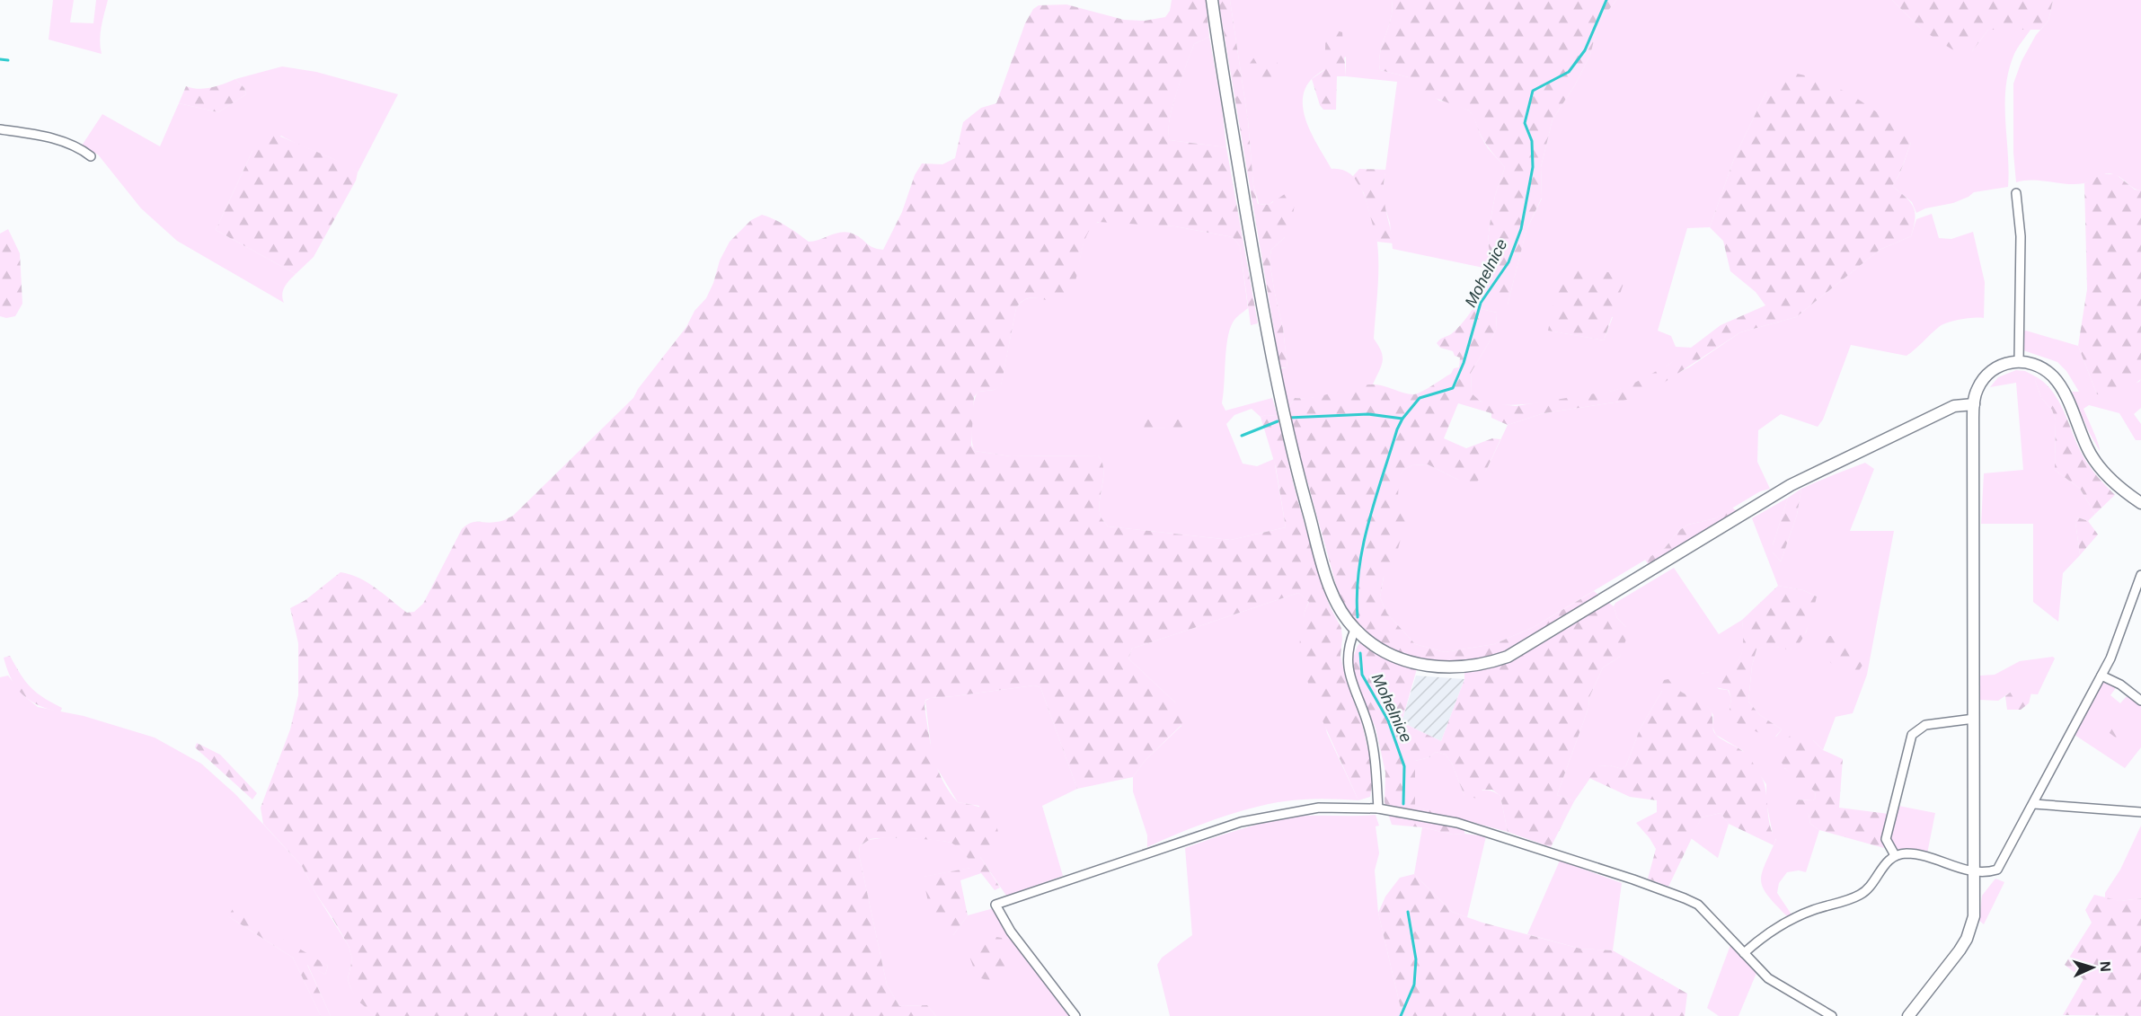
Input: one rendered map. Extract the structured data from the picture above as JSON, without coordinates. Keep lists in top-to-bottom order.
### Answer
{
  "water": ["Mohelnice"],
  "north": "right"
}
